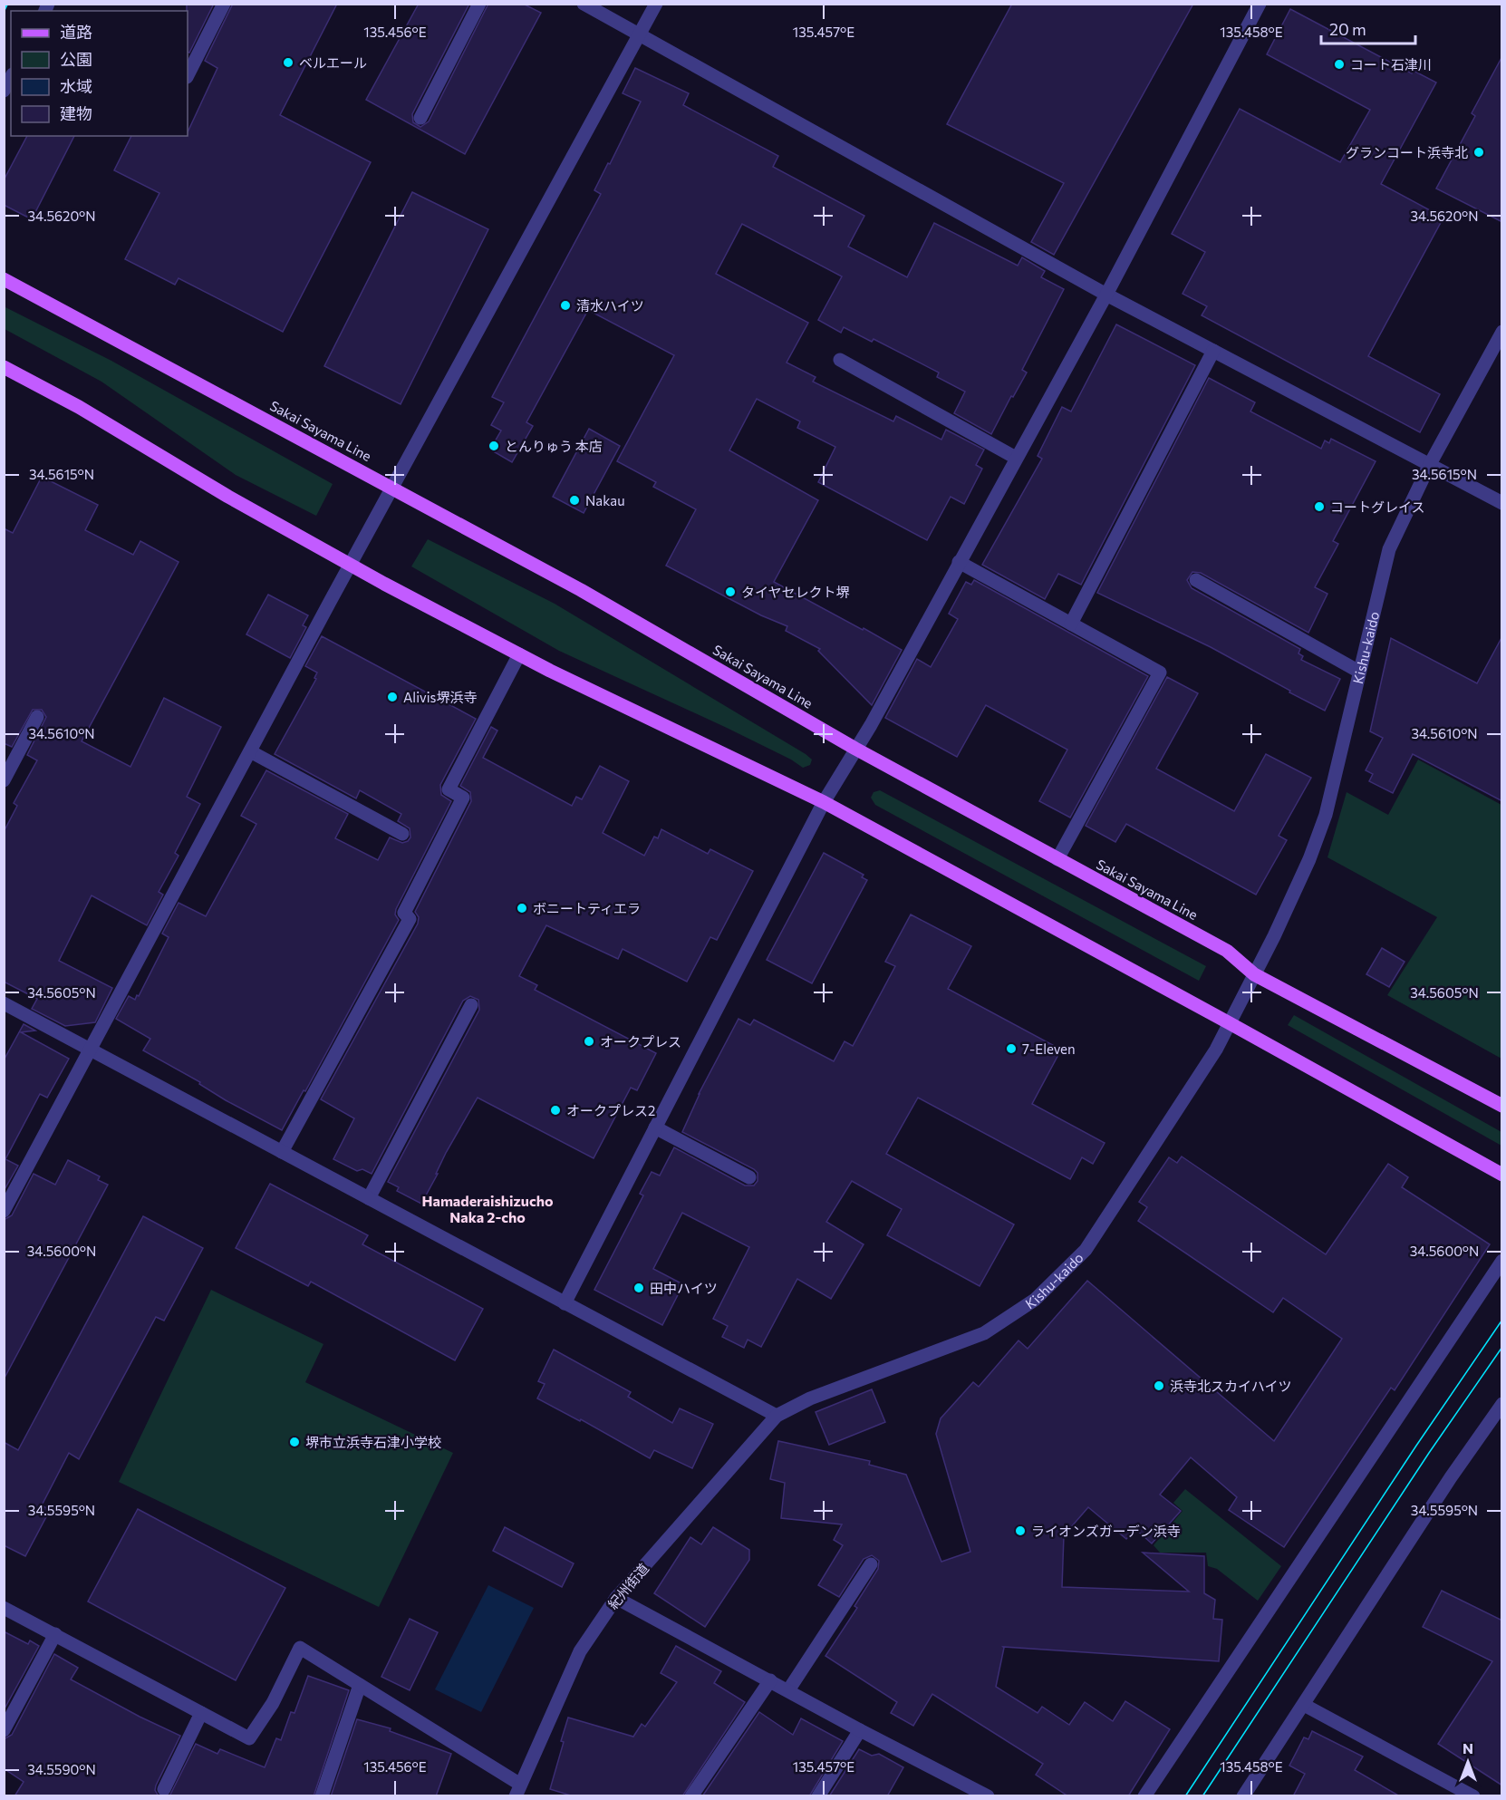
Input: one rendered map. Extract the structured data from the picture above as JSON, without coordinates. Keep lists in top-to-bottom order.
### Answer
{
  "streets": {
    "main road": ["Sakai Sayama Line"],
    "street": ["Kishu-kaido", "紀州街道"]
  },
  "crossings": [
    ["Sakai Sayama Line", "Kishu-kaido"],
    ["Kishu-kaido", "紀州街道"]
  ],
  "districts": ["Hamaderaishizucho Naka 2-cho"],
  "places": [
    "ベルエール",
    "コート石津川",
    "グランコート浜寺北",
    "清水ハイツ",
    "とんりゅう 本店",
    "Nakau",
    "コートグレイス",
    "タイヤセレクト堺",
    "Alivis堺浜寺",
    "ボニートティエラ",
    "オークプレス",
    "7-Eleven",
    "オークプレス2",
    "田中ハイツ",
    "浜寺北スカイハイツ",
    "堺市立浜寺石津小学校",
    "ライオンズガーデン浜寺"
  ],
  "legend": [
    "道路",
    "公園",
    "水域",
    "建物"
  ],
  "scale_bar": "20 m",
  "north": "top",
  "coordinates": [
    "135.456°E",
    "135.457°E",
    "135.458°E",
    "34.5620°N",
    "34.5615°N",
    "34.5610°N",
    "34.5605°N",
    "34.5600°N",
    "34.5595°N",
    "34.5590°N"
  ]
}
